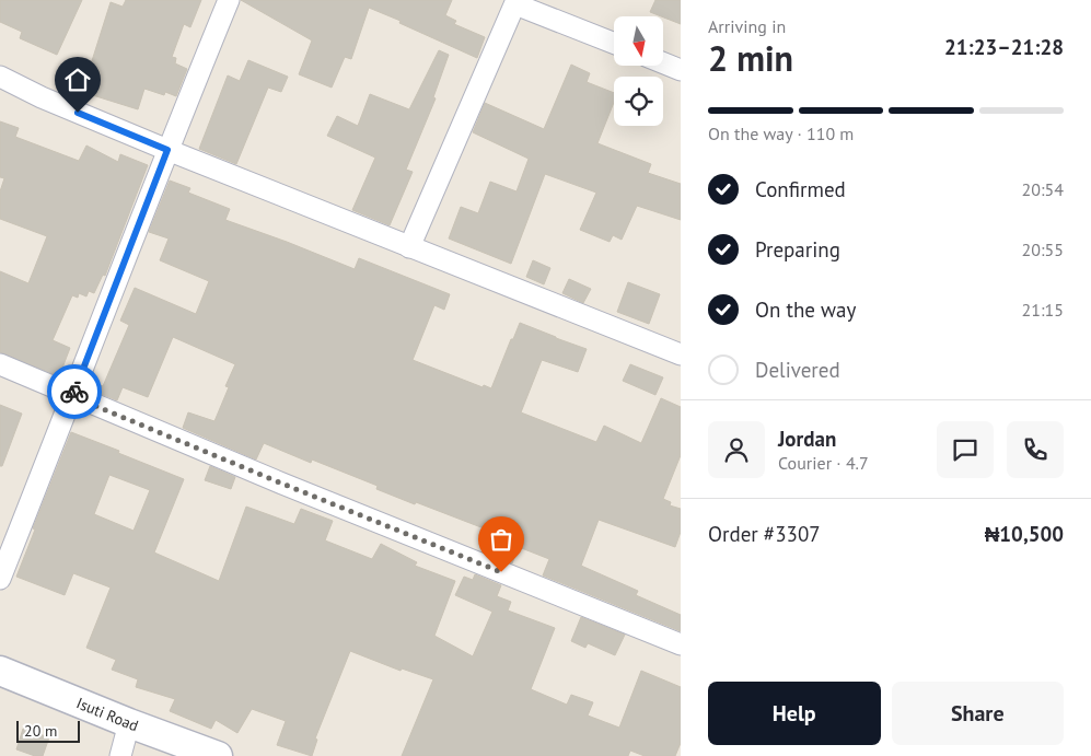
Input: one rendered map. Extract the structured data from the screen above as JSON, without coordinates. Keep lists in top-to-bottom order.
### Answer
{
  "streets": {
    "street": ["Isuti Road"]
  },
  "scale_bar": "20 m",
  "north": "bottom",
  "page": {
    "heading": ["2 min", "Arriving in", "21:23–21:28"],
    "panel": [
      "Jordan",
      "Courier · 4.7",
      "Order #3307",
      "₦10,500"
    ],
    "bar": "On the way · 110 m",
    "list": [
      ["Confirmed", "20:54"],
      ["Preparing", "20:55"],
      ["On the way", "21:15"],
      "Delivered"
    ],
    "buttons": ["Help", "Share"],
    "scale": "20 m"
  }
}
